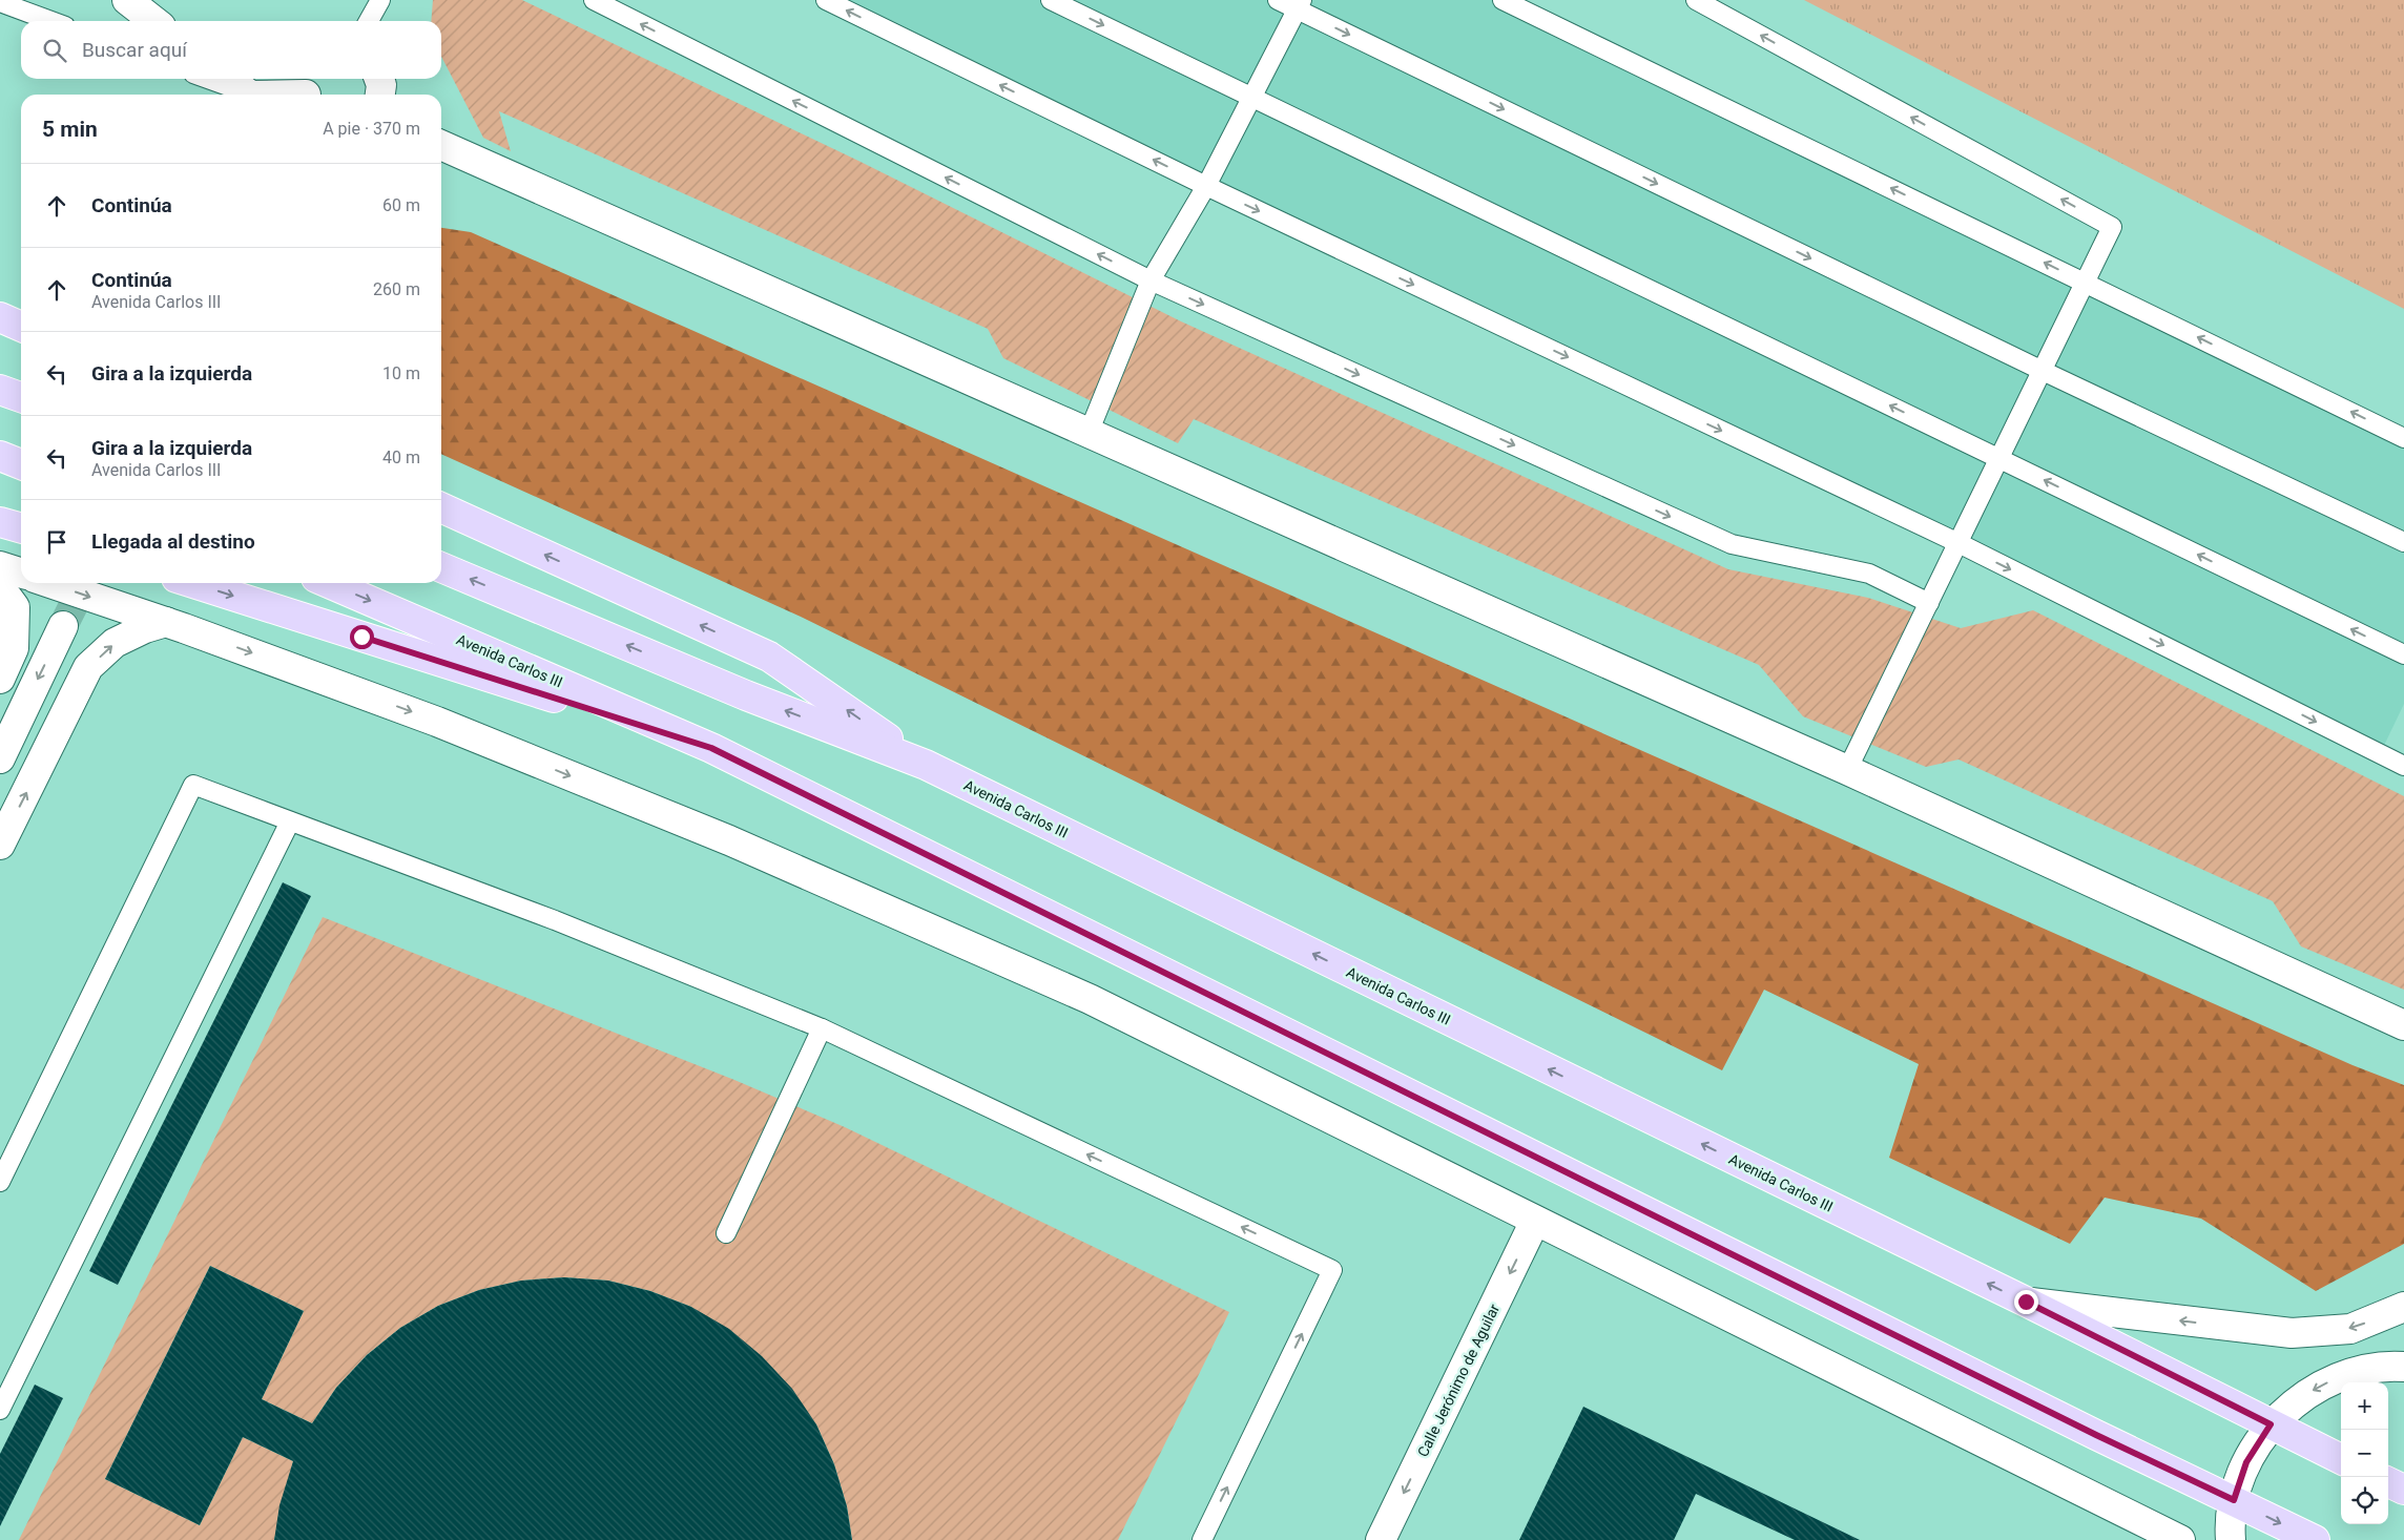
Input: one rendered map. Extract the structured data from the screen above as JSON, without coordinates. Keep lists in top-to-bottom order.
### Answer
{
  "streets": {
    "main road": ["Avenida Carlos III"],
    "street": ["Calle Jerónimo de Aguilar"]
  },
  "one_way": ["Calle Jerónimo de Aguilar"],
  "page": {
    "search": "Buscar aquí",
    "heading": ["5 min", "A pie · 370 m"],
    "list": [
      ["Continúa", "60 m"],
      ["Continúa", "Avenida Carlos III", "260 m"],
      ["Gira a la izquierda", "10 m"],
      ["Gira a la izquierda", "Avenida Carlos III", "40 m"],
      "Llegada al destino"
    ],
    "map_buttons": ["+", "−"]
  }
}
